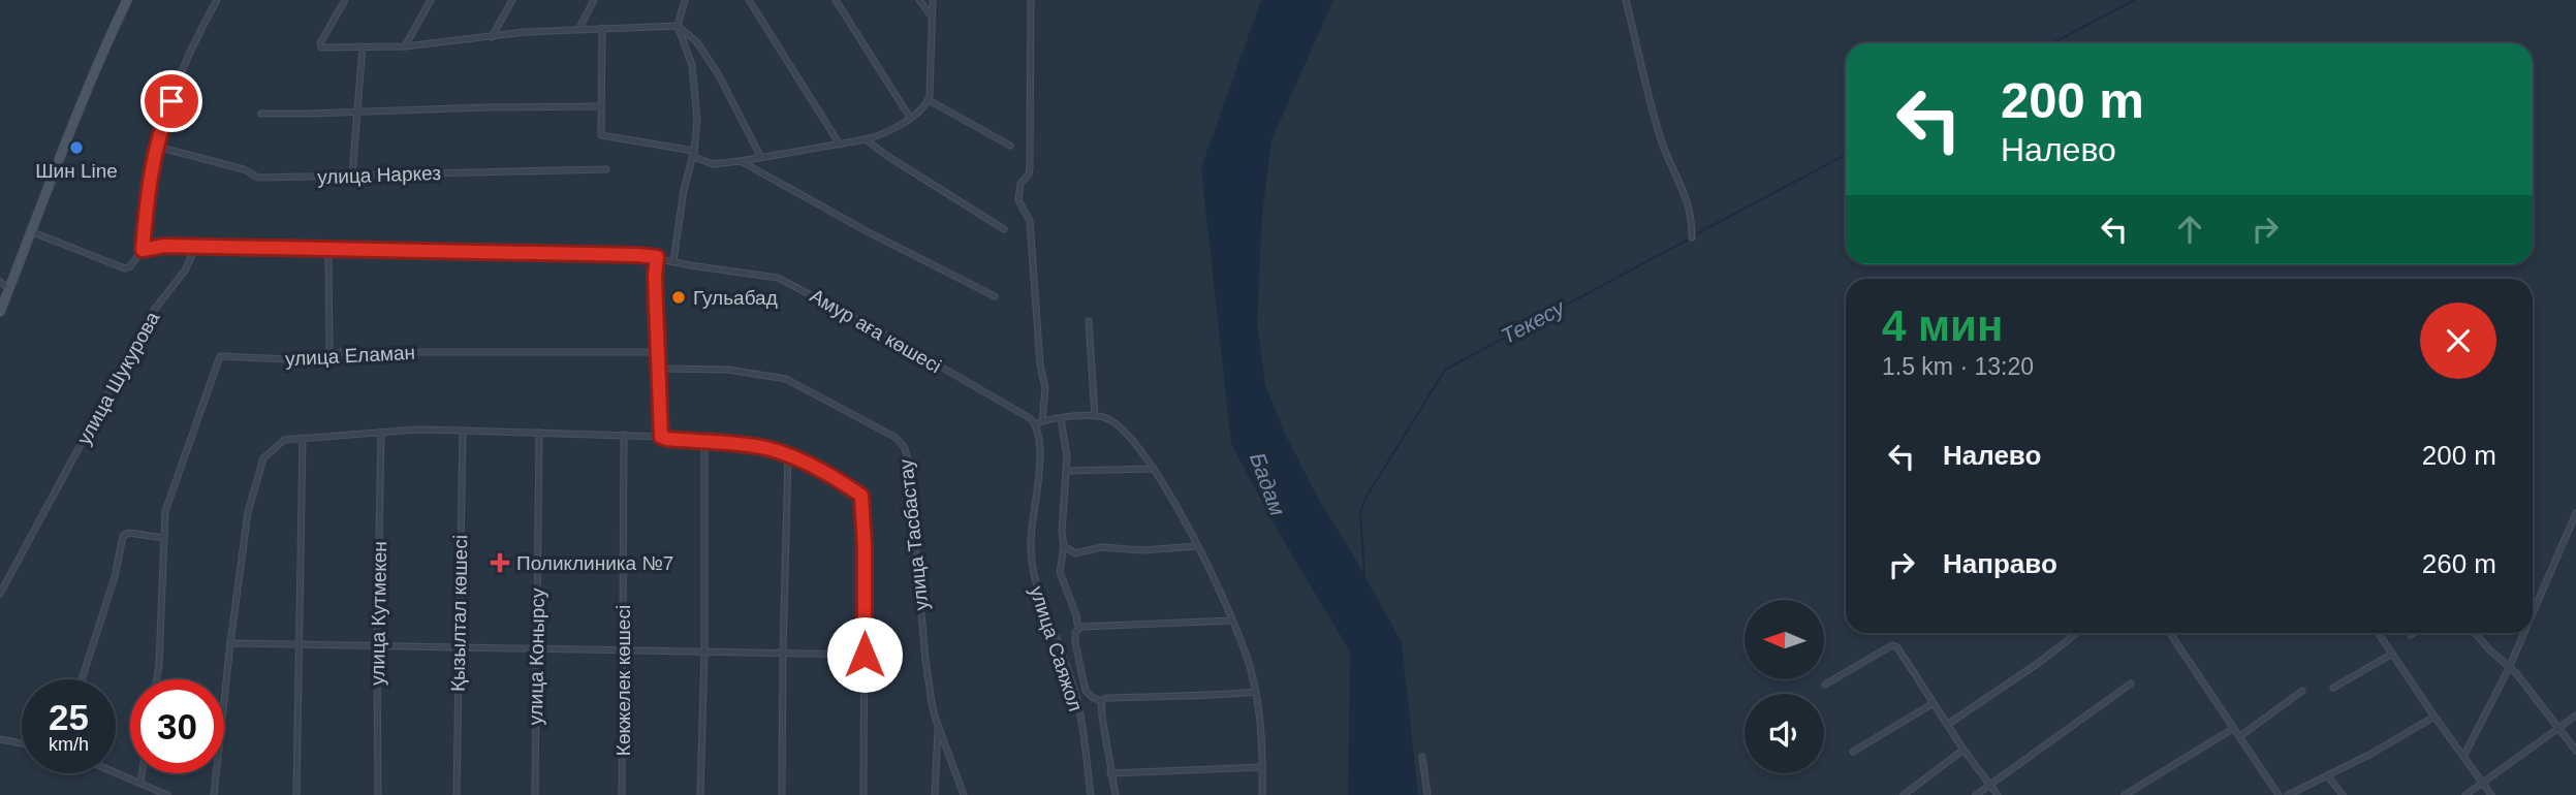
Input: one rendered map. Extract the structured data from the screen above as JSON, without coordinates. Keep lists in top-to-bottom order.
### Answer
{
  "streets": {
    "street": [
      "улица Наркез",
      "Амур аға көшесі",
      "улица Еламан",
      "улица Шукурова",
      "улица Тасбастау",
      "улица Кутмекен",
      "Қызылтал көшесі",
      "улица Саяжол",
      "улица Конырсу",
      "Көкжелек көшесі"
    ]
  },
  "crossings": [
    ["Амур аға көшесі", "улица Шукурова"],
    ["Амур аға көшесі", "улица Саяжол"]
  ],
  "water": ["Текесу", "Бадам"],
  "places": {
    "other": ["Шин Line", "Гульабад"],
    "health": ["Поликлиника №7"]
  },
  "north": "left",
  "page": {
    "turn": ["200 m", "Налево"],
    "heading": ["4 мин", "1.5 km · 13:20"],
    "list": [
      {
        "name": "Налево",
        "value": "200 m"
      },
      {
        "name": "Направо",
        "value": "260 m"
      }
    ],
    "speed": "25 km/h",
    "limit": "30"
  }
}
